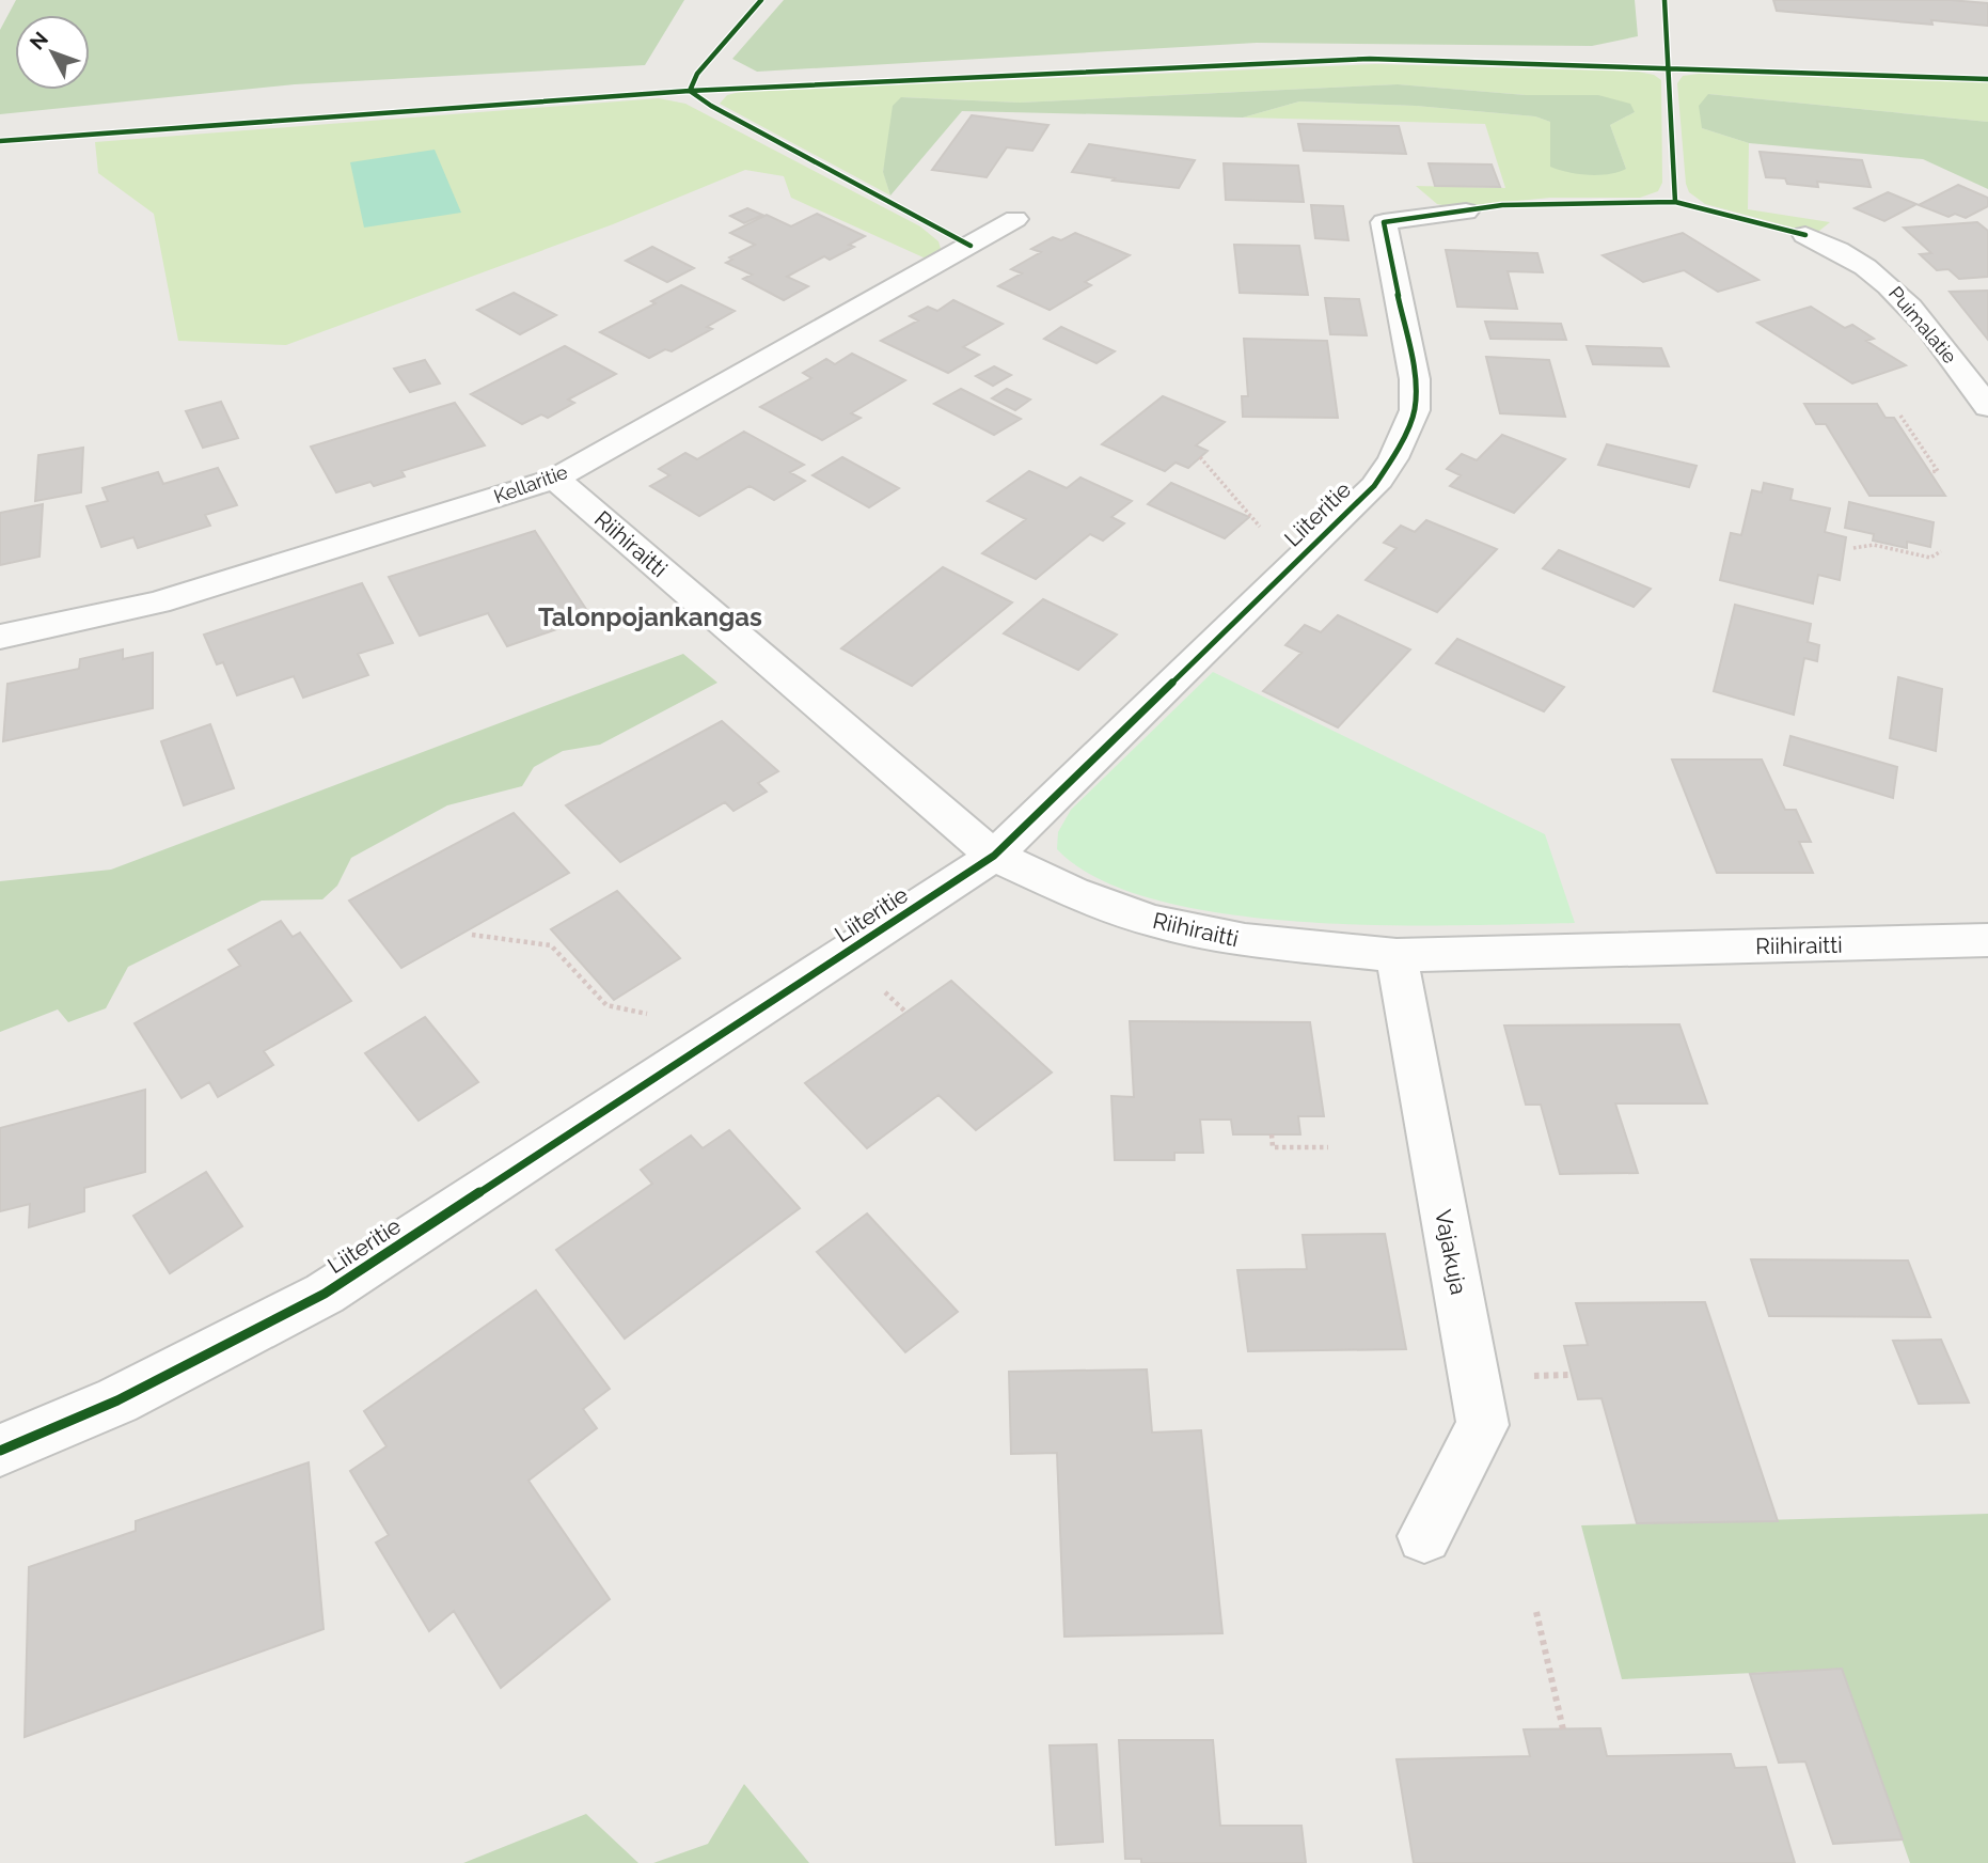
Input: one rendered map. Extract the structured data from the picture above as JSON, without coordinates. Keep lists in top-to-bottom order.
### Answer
{
  "streets": {
    "street": [
      "Puimalatie",
      "Kellaritie",
      "Liiteritie",
      "Riihiraitti",
      "Vajakuja"
    ]
  },
  "crossings": [
    ["Kellaritie", "Riihiraitti"],
    ["Liiteritie", "Riihiraitti"],
    ["Riihiraitti", "Vajakuja"]
  ],
  "districts": ["Talonpojankangas"],
  "north": "top left"
}
